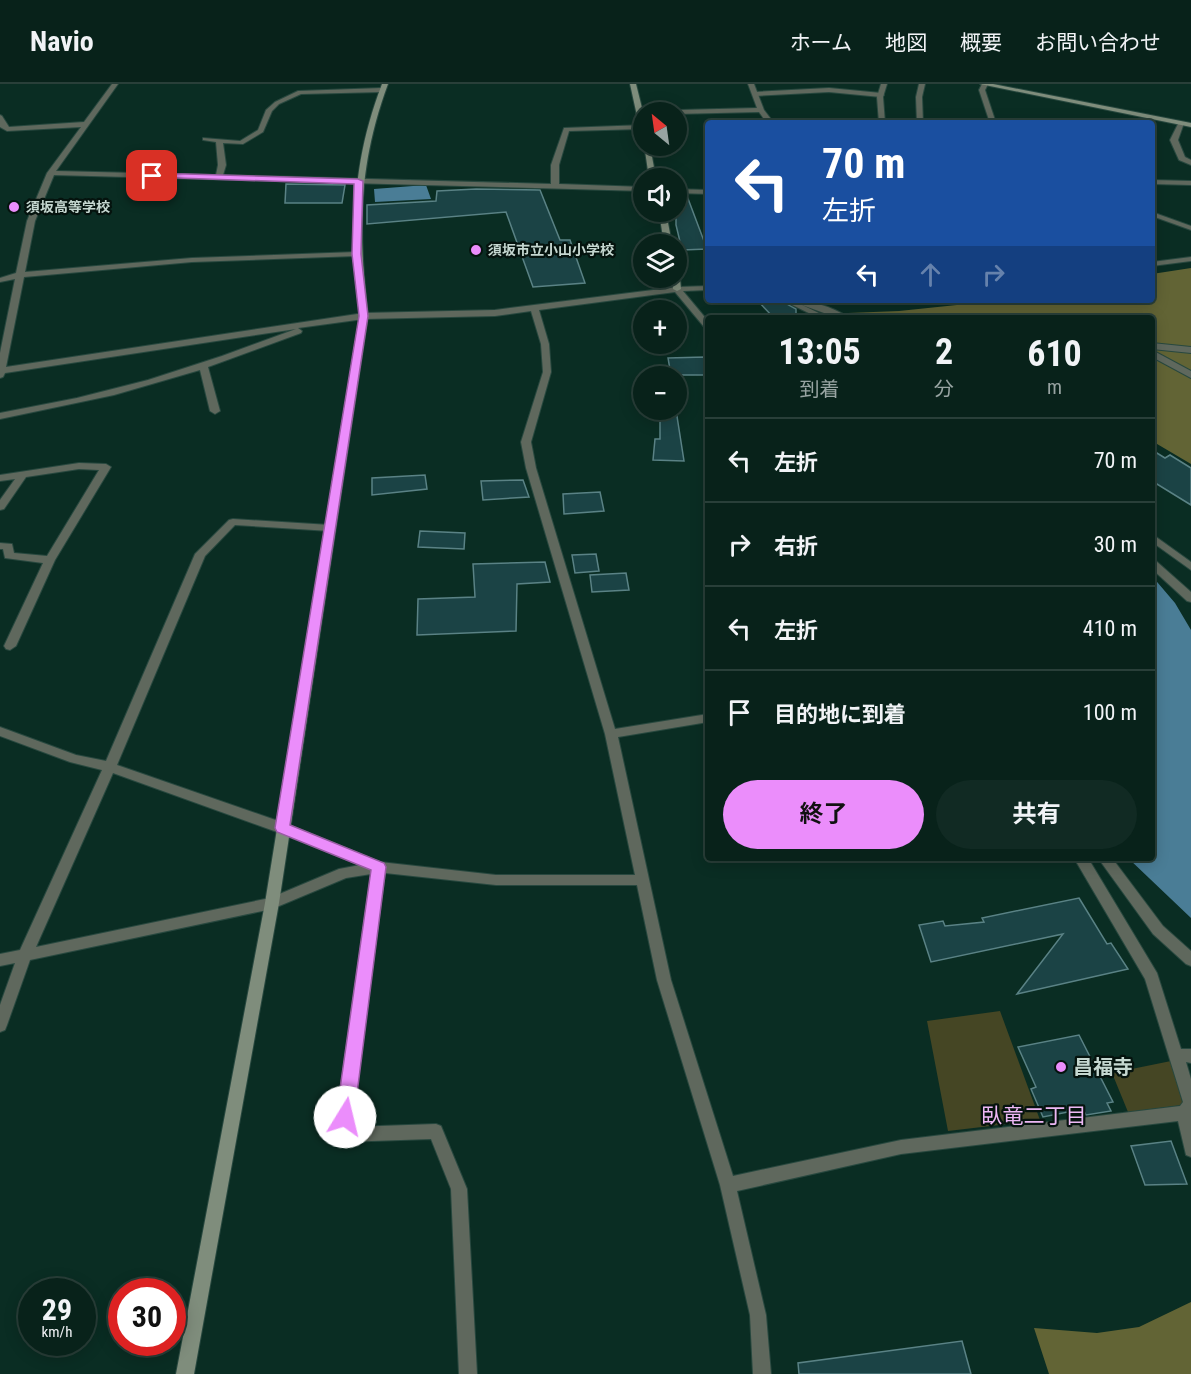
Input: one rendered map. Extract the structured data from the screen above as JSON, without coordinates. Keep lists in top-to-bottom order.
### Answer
{
  "districts": ["臥竜二丁目"],
  "places": ["須坂高等学校", "須坂市立小山小学校", "昌福寺"],
  "north": "top left",
  "page": {
    "header": "Navio",
    "nav": [
      "ホーム",
      "地図",
      "概要",
      "お問い合わせ"
    ],
    "map_buttons": ["+", "−"],
    "turn": ["70 m", "左折"],
    "eta": [
      "13:05",
      "到着",
      "2",
      "分",
      "610",
      "m"
    ],
    "list": [
      {
        "name": "左折",
        "value": "70 m"
      },
      {
        "name": "右折",
        "value": "30 m"
      },
      {
        "name": "左折",
        "value": "410 m"
      },
      {
        "name": "目的地に到着",
        "value": "100 m"
      }
    ],
    "buttons": ["終了", "共有"],
    "speed": "29 km/h",
    "limit": "30"
  }
}
